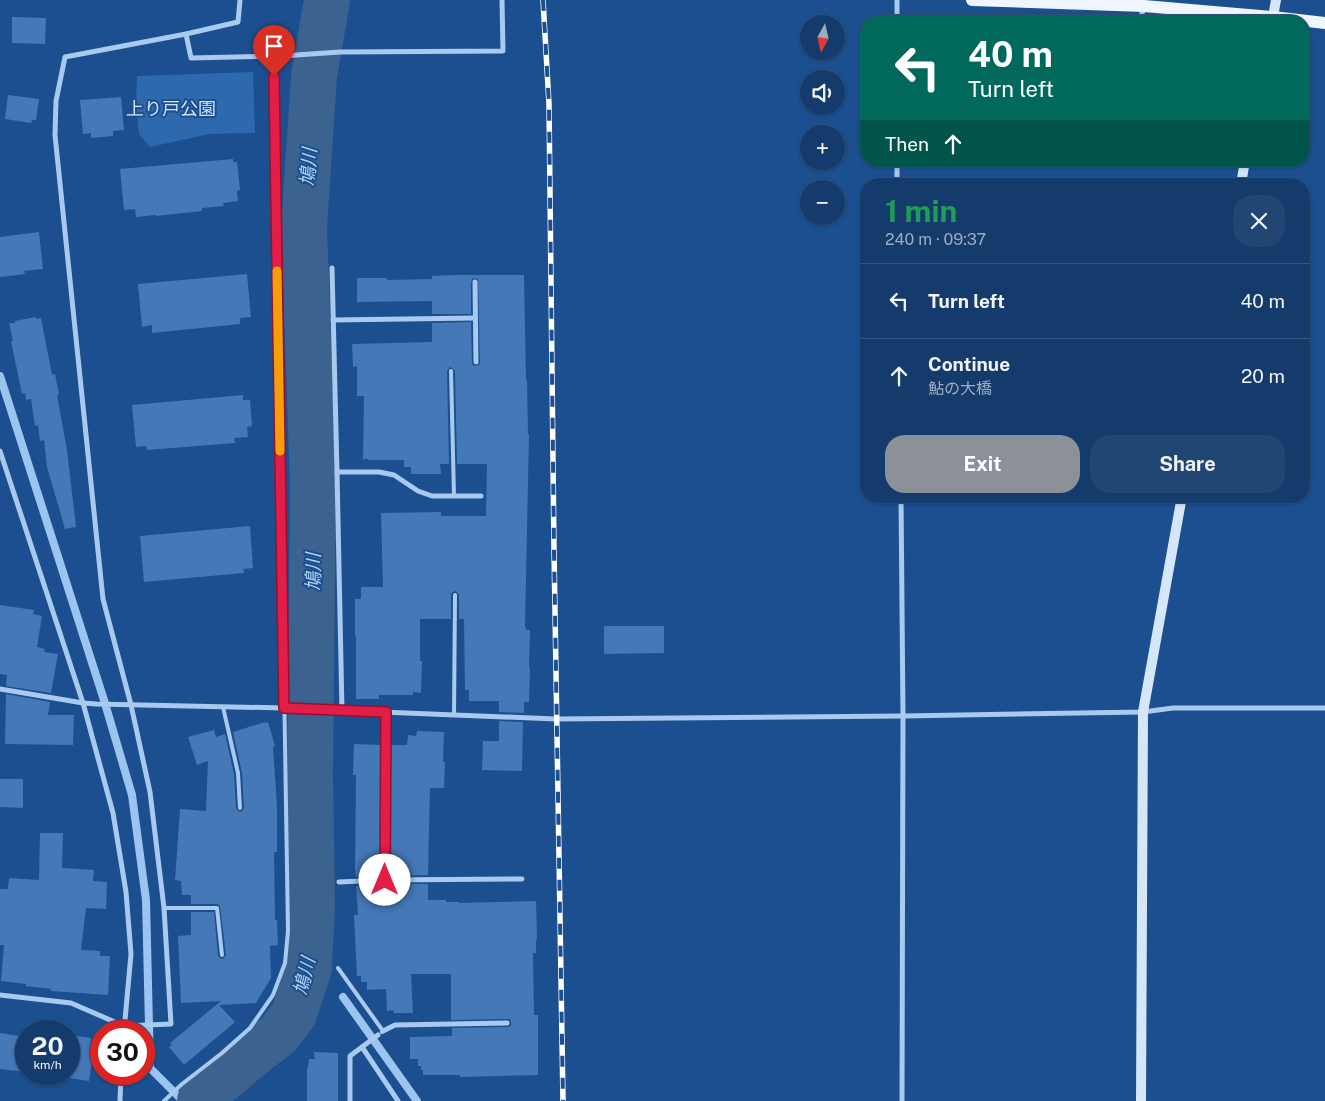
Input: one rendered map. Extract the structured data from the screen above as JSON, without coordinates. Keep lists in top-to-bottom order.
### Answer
{
  "water": ["鳩川"],
  "parks": ["上り戸公園"],
  "north": "bottom",
  "page": {
    "map_buttons": ["+", "−"],
    "turn": ["40 m", "Turn left"],
    "then": "Then",
    "heading": ["1 min", "240 m · 09:37"],
    "list": [
      {
        "name": "Turn left",
        "value": "40 m"
      },
      {
        "name": "Continue",
        "note": "鮎の大橋",
        "value": "20 m"
      }
    ],
    "buttons": ["Exit", "Share"],
    "speed": "20 km/h",
    "limit": "30"
  }
}
